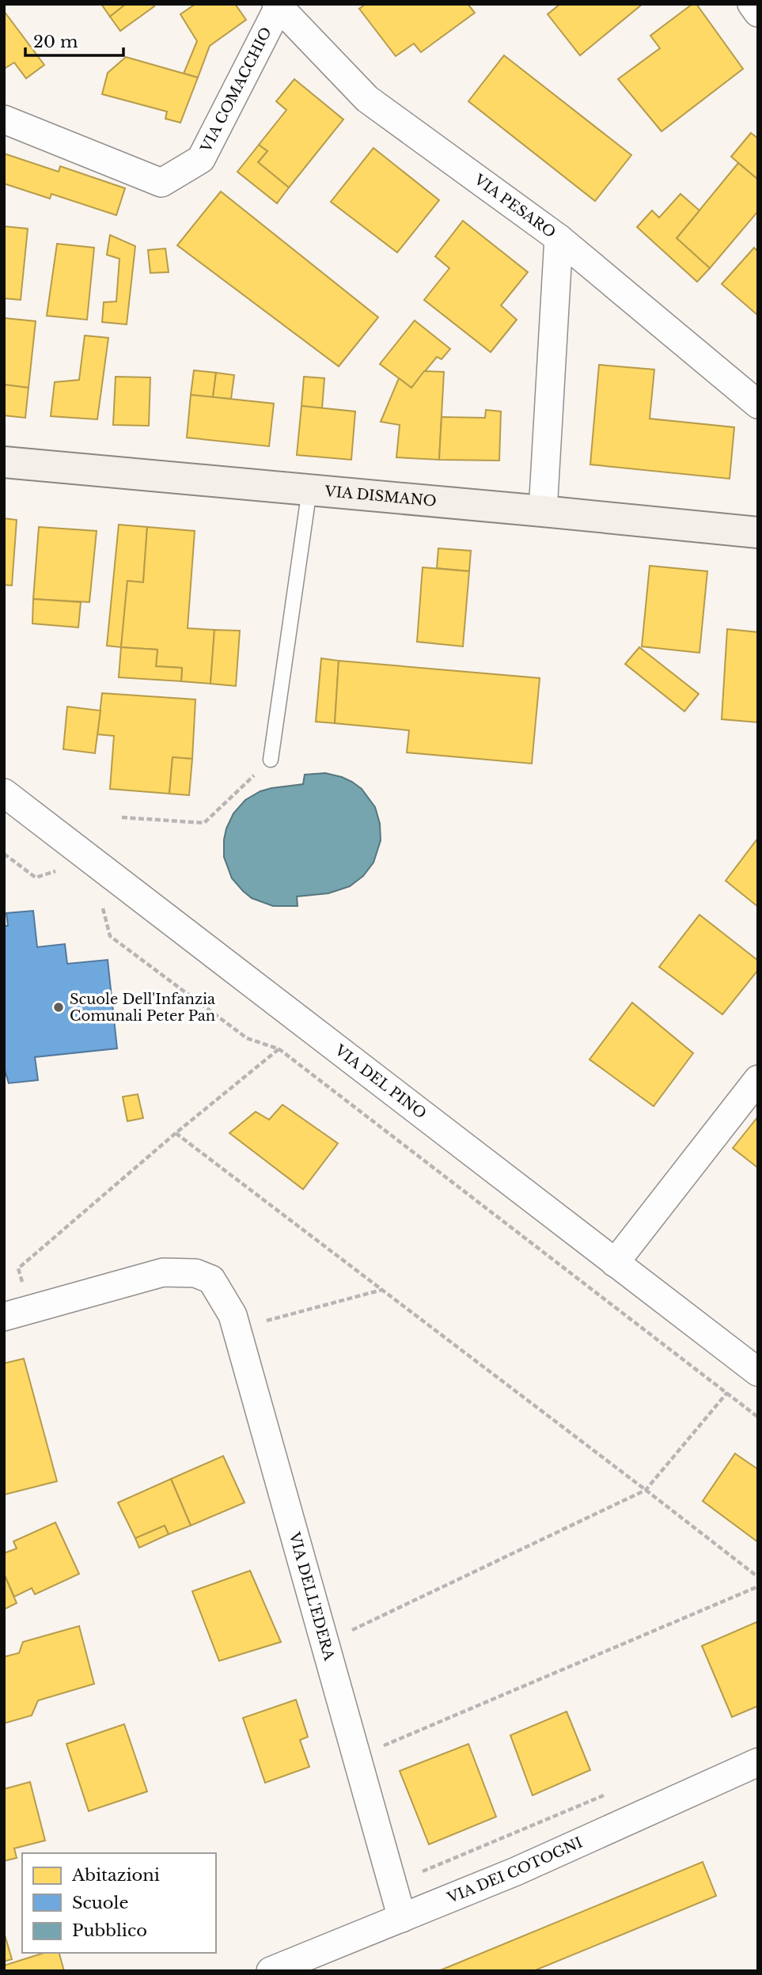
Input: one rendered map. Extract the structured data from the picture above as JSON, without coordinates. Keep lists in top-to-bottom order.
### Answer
{
  "streets": {
    "main road": ["VIA DISMANO"],
    "street": [
      "VIA COMACCHIO",
      "VIA PESARO",
      "VIA DEL PINO",
      "VIA DELL'EDERA",
      "VIA DEI COTOGNI"
    ]
  },
  "crossings": [
    ["VIA COMACCHIO", "VIA PESARO"],
    ["VIA DELL'EDERA", "VIA DEI COTOGNI"]
  ],
  "places": ["Scuole Dell'Infanzia Comunali Peter Pan"],
  "legend": ["Abitazioni", "Scuole", "Pubblico"],
  "scale_bar": "20 m"
}
